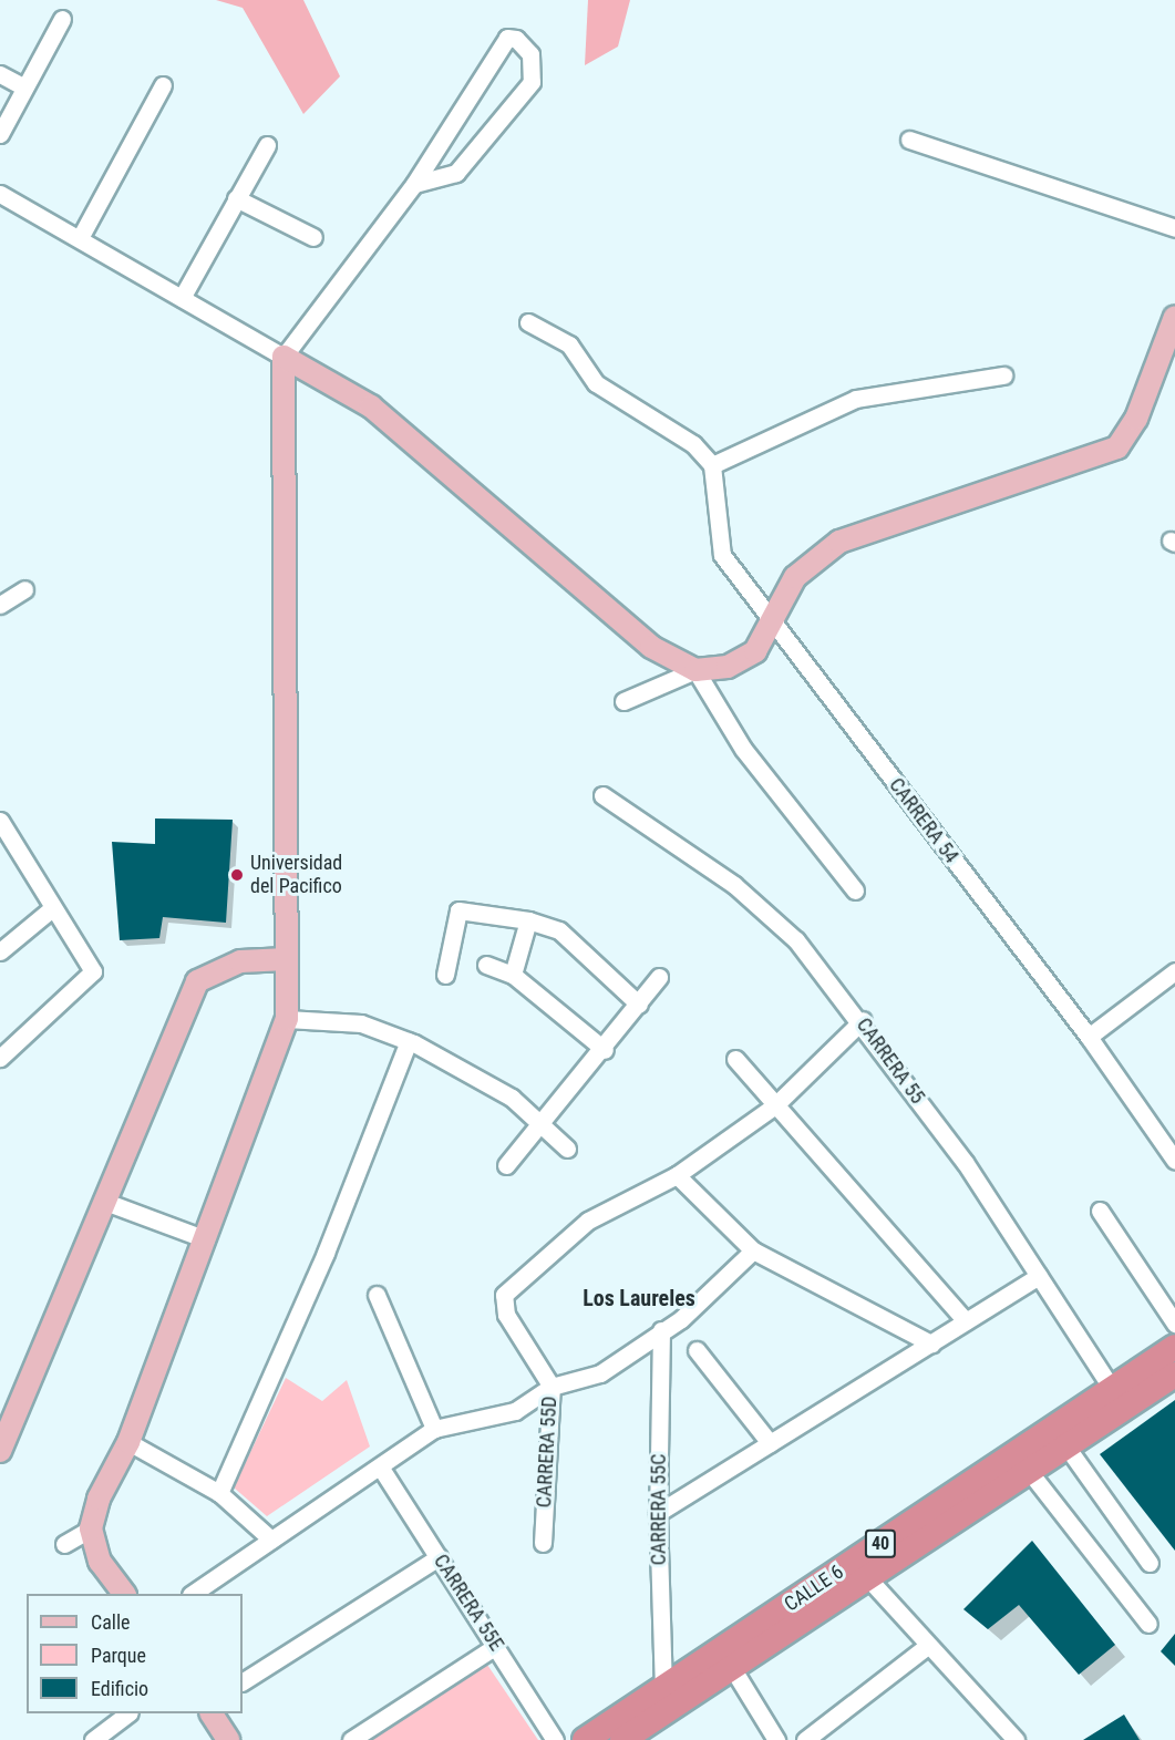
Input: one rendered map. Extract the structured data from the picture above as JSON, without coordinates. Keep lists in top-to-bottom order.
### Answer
{
  "streets": {
    "highway": ["40", "CALLE 6"],
    "street": [
      "CARRERA 54",
      "CARRERA 55",
      "CARRERA 55D",
      "CARRERA 55C",
      "CARRERA 55E"
    ]
  },
  "crossings": [
    ["CARRERA 55", "CALLE 6"],
    ["CARRERA 55C", "CALLE 6"]
  ],
  "districts": ["Los Laureles"],
  "places": ["Universidad del Pacifico"],
  "legend": ["Calle", "Parque", "Edificio"]
}
